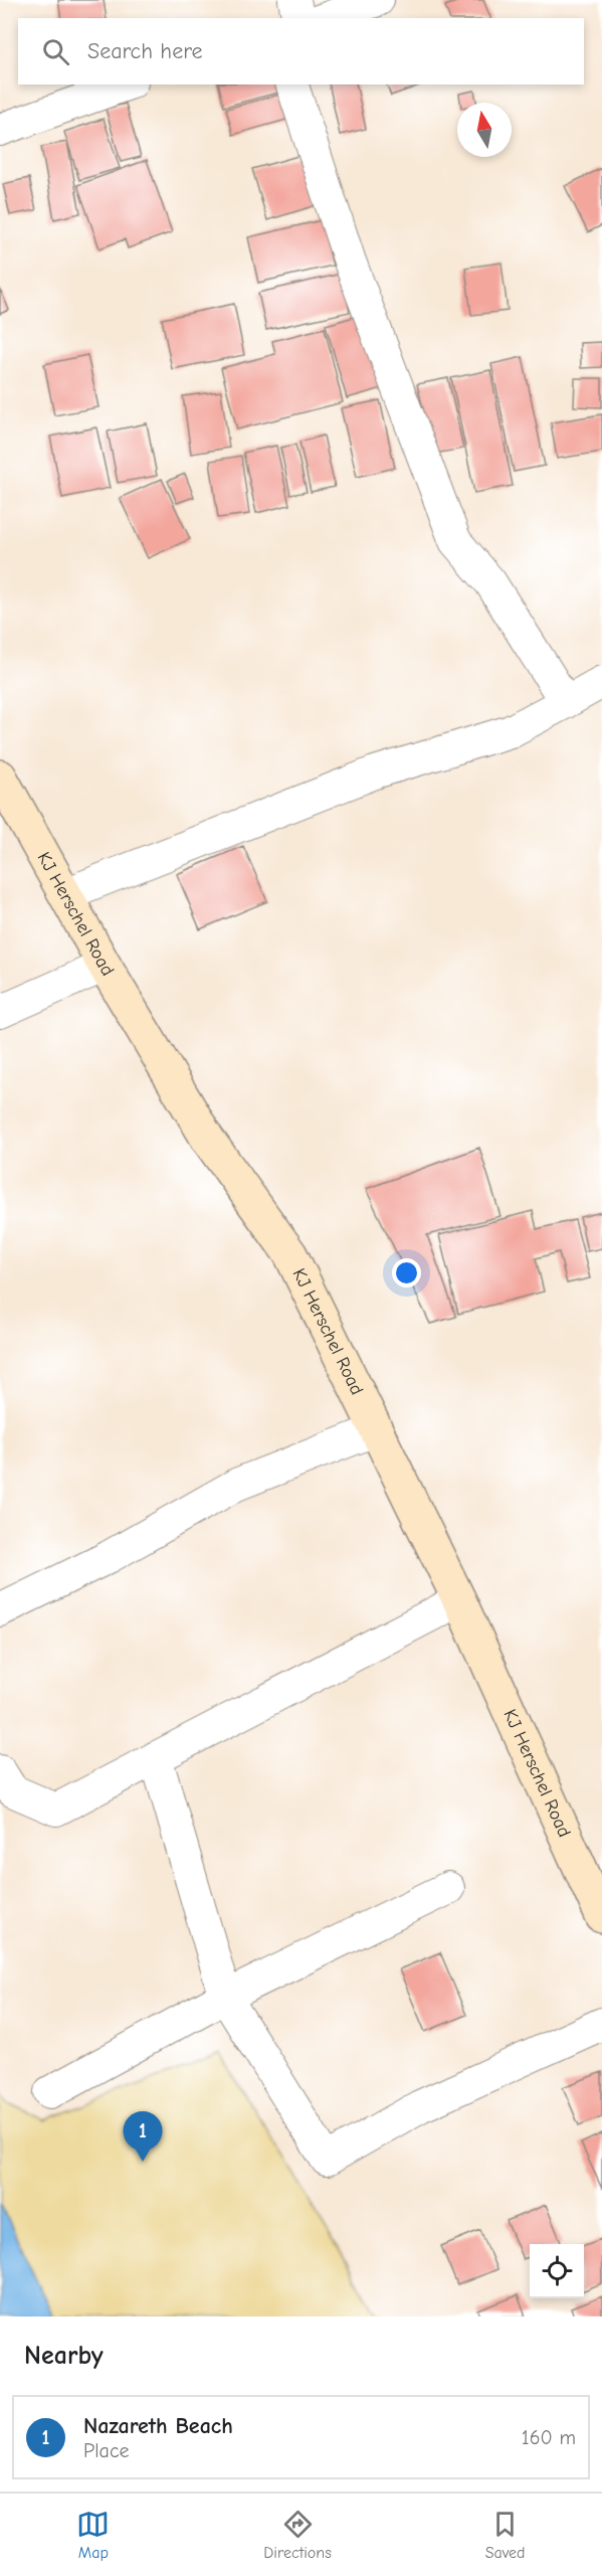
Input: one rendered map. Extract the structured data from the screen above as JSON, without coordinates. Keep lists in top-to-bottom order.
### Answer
{
  "streets": {
    "main road": ["KJ Herschel Road"]
  },
  "north": "top",
  "page": {
    "search": "Search here",
    "pins": "1",
    "heading": "Nearby",
    "list": [
      {
        "mark": "1",
        "name": "Nazareth Beach",
        "note": "Place",
        "value": "160 m"
      }
    ],
    "nav": ["Map", "Directions", "Saved"]
  }
}
